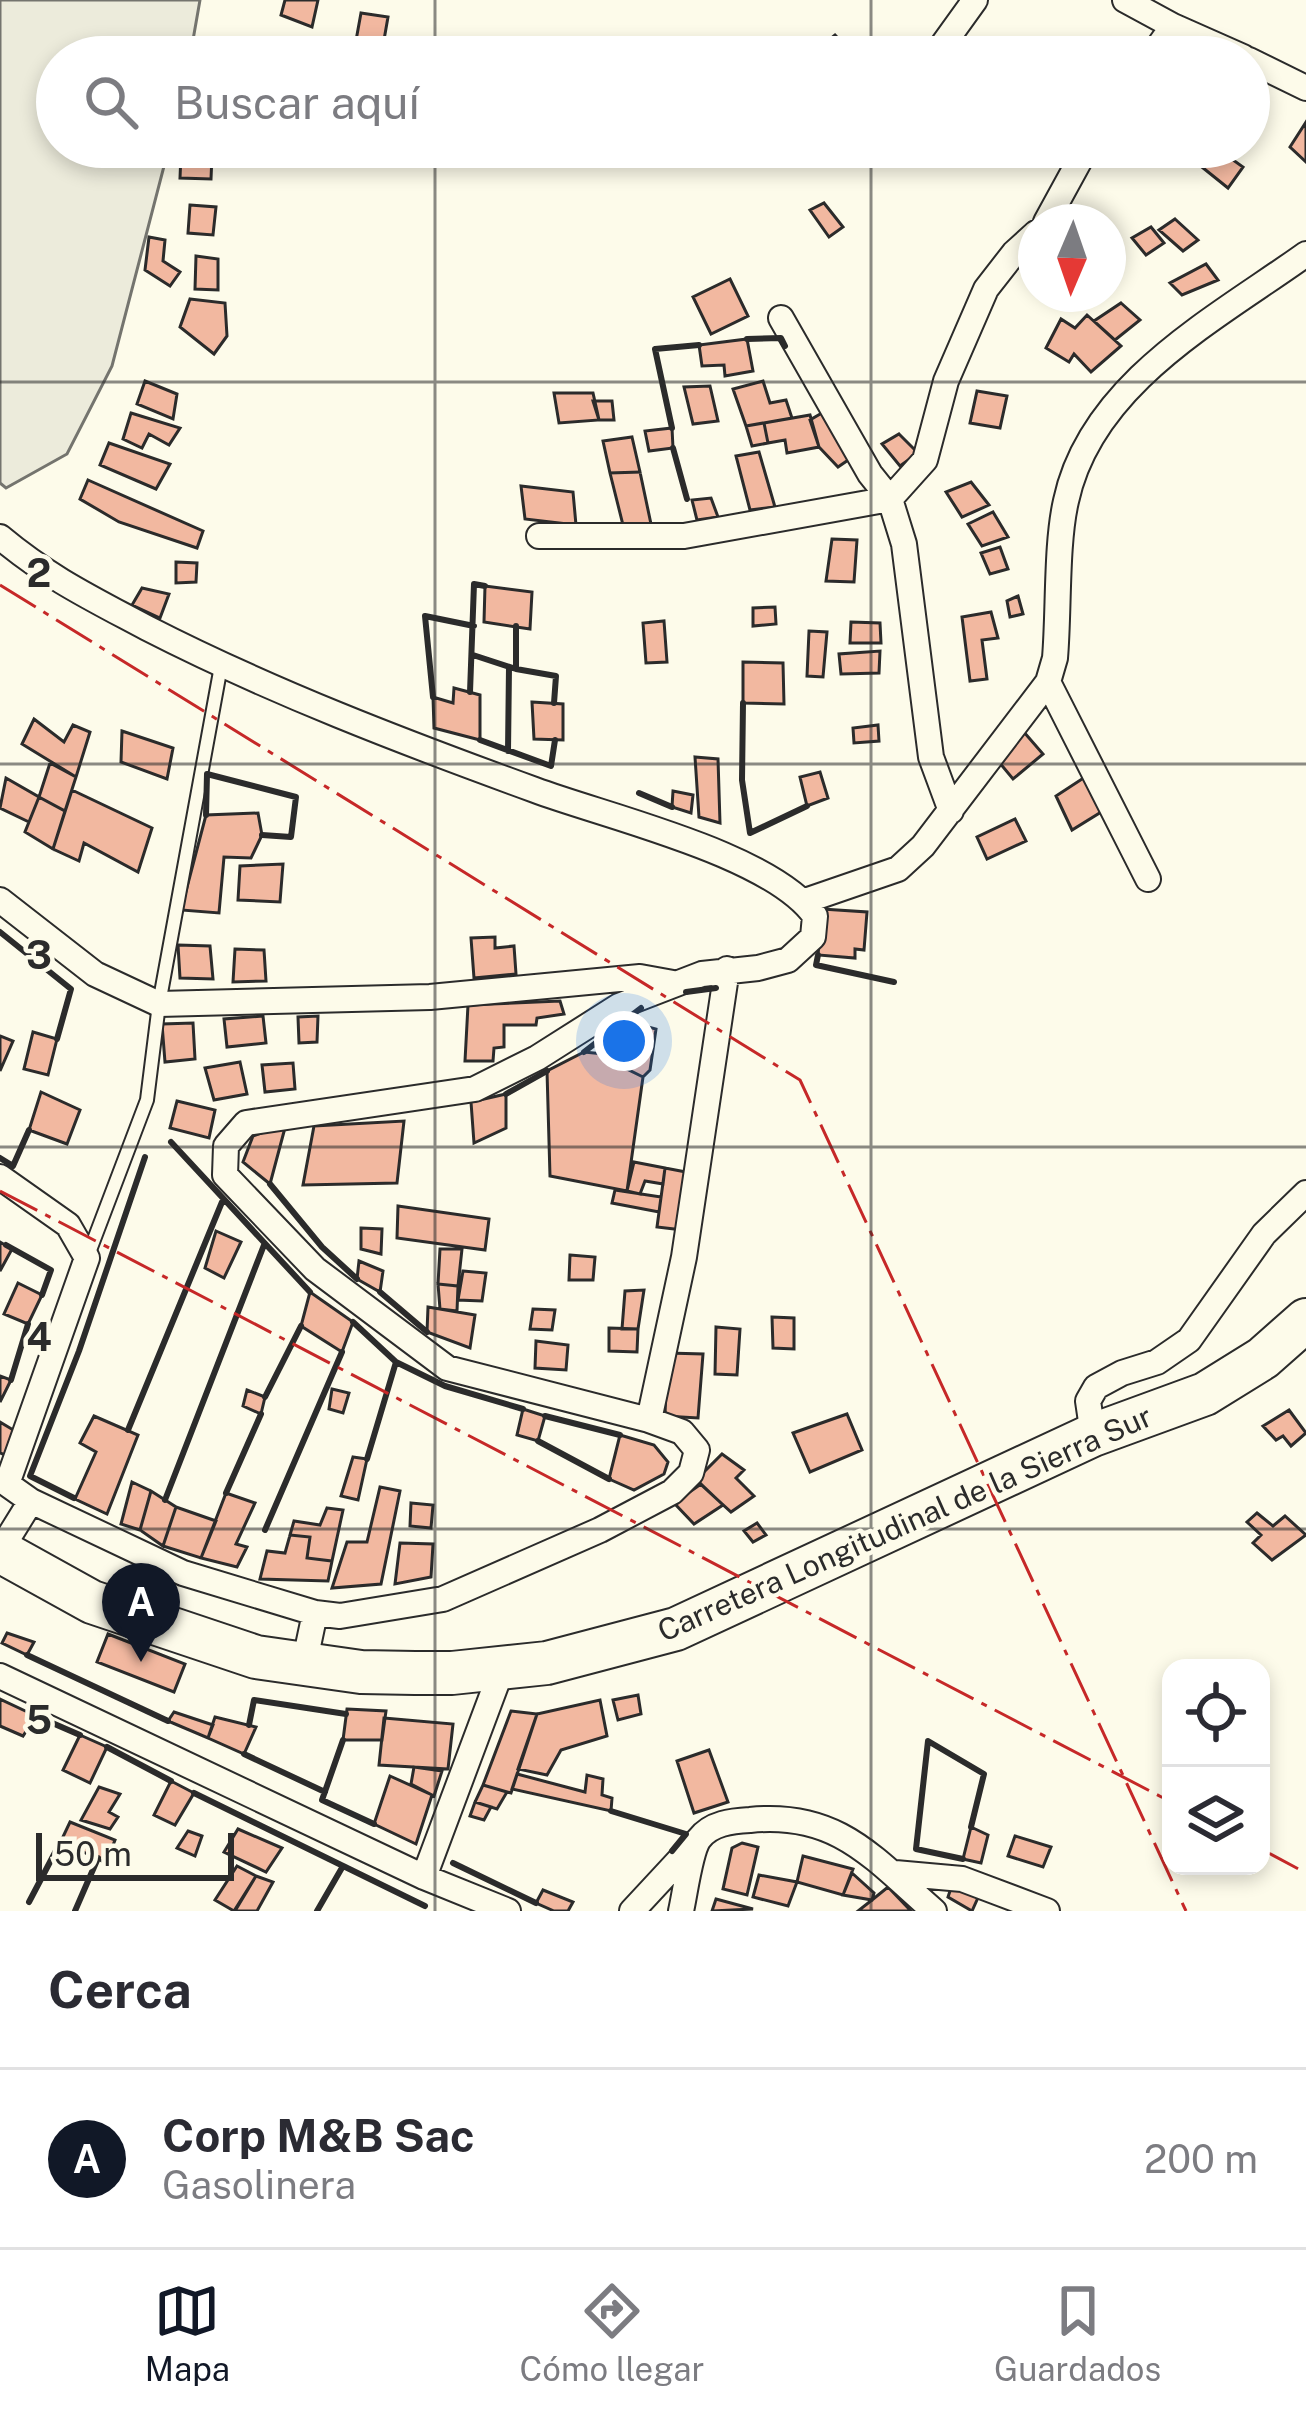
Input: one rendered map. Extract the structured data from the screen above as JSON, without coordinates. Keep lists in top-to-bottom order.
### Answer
{
  "streets": {
    "highway": ["Carretera Longitudinal de la Sierra Sur"]
  },
  "scale_bar": "50 m",
  "north": "bottom",
  "page": {
    "search": "Buscar aquí",
    "pins": "A",
    "scale": "50 m",
    "heading": "Cerca",
    "list": [
      {
        "mark": "A",
        "name": "Corp M&B Sac",
        "note": "Gasolinera",
        "value": "200 m"
      }
    ],
    "nav": ["Mapa", "Cómo llegar", "Guardados"]
  },
  "grid": {
    "rows": [
      "2",
      "3",
      "4",
      "5"
    ]
  }
}
